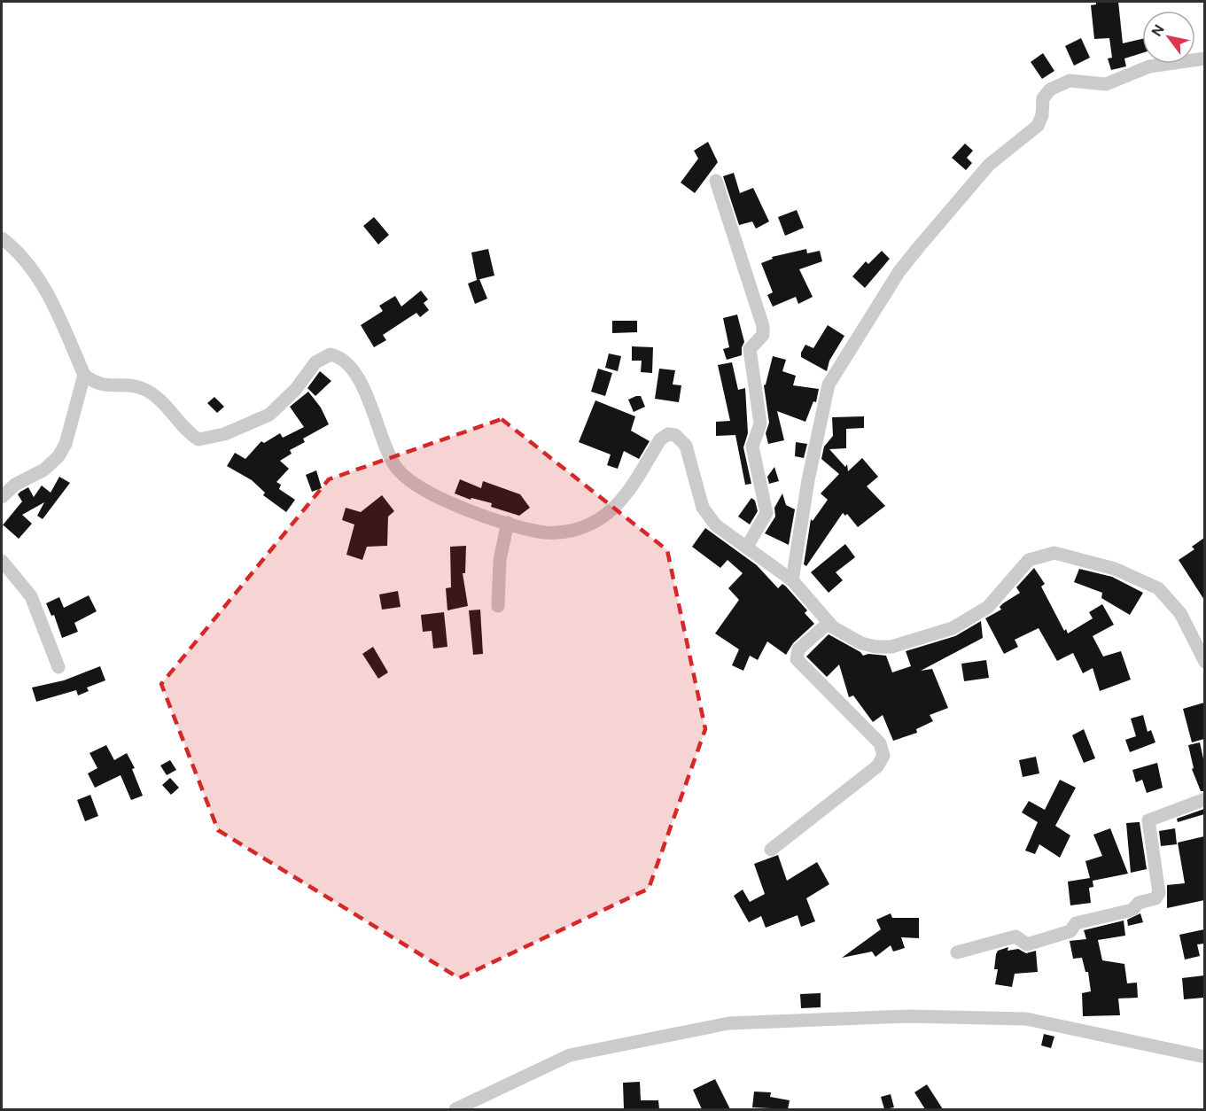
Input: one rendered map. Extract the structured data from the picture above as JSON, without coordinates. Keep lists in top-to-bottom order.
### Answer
{
  "north": "top left"
}
